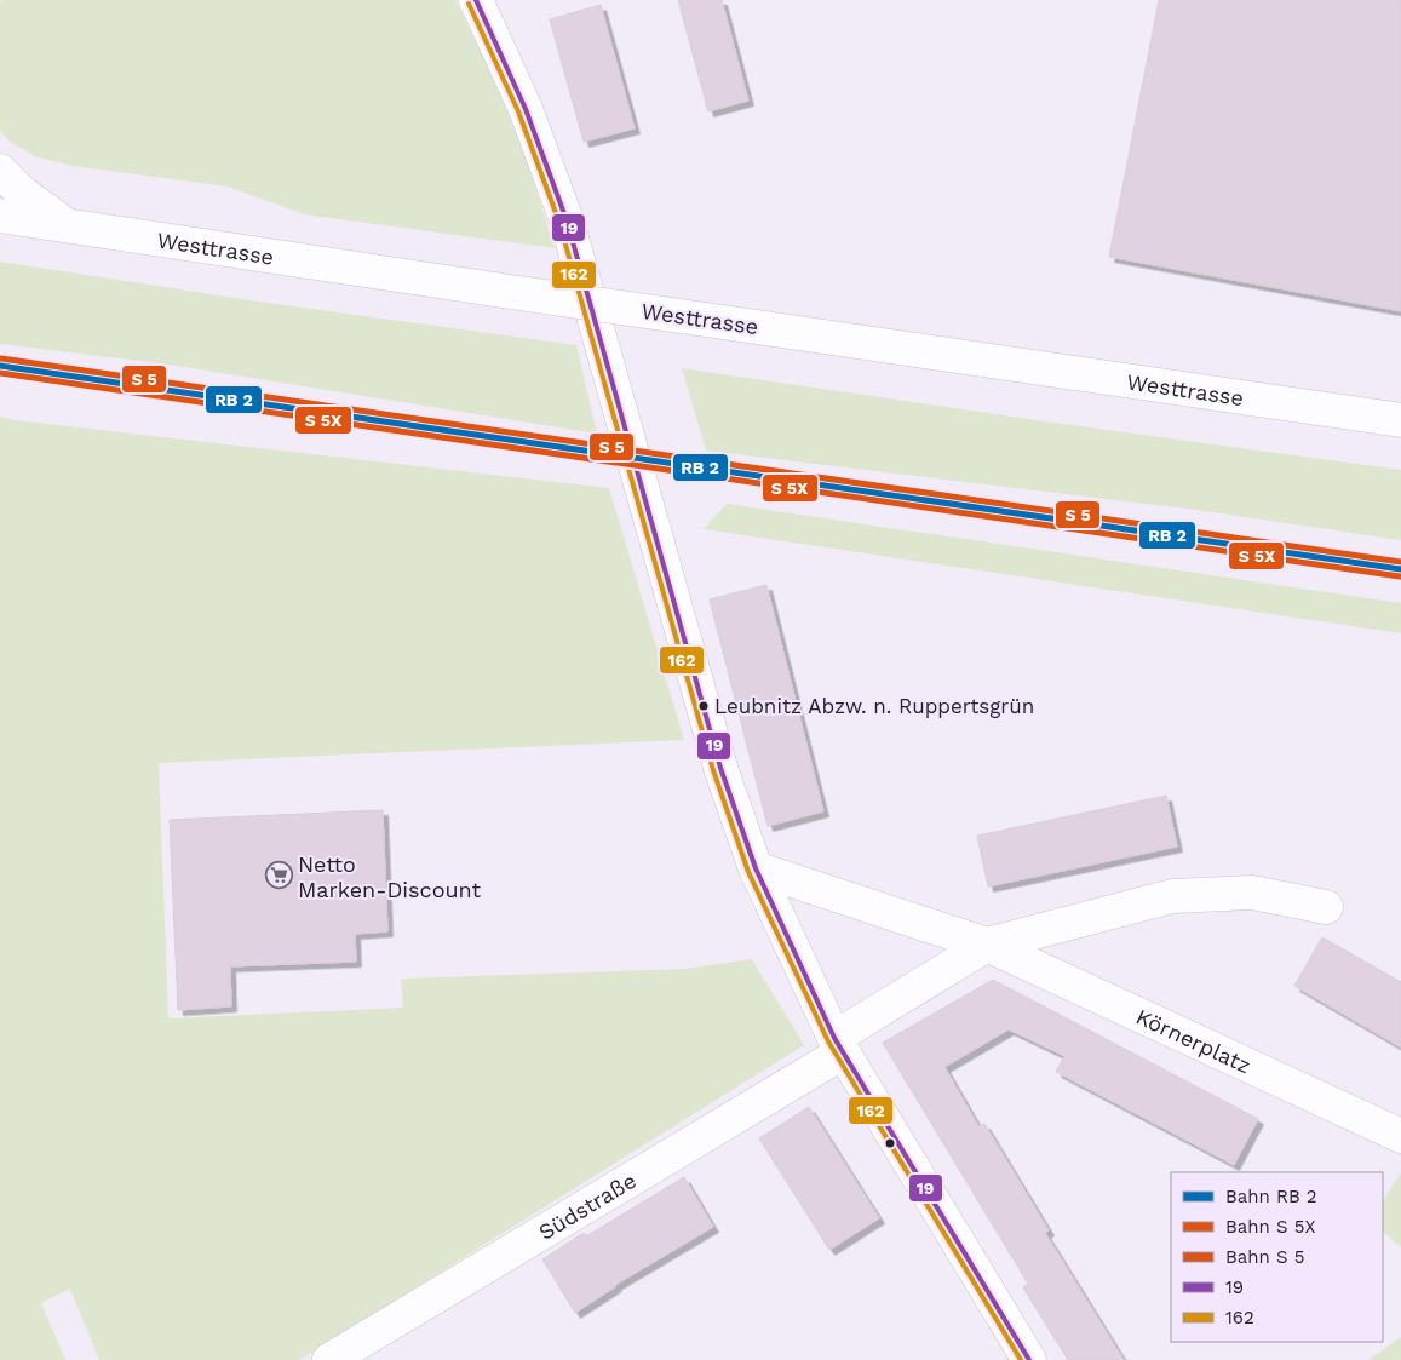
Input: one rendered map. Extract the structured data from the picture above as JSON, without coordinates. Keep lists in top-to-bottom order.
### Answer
{
  "streets": {
    "main road": ["Westtrasse", "Körnerplatz", "Südstraße"]
  },
  "places": {
    "other": ["Leubnitz Abzw. n. Ruppertsgrün"],
    "supermarket": ["Netto Marken-Discount"]
  },
  "lines": ["transit line 19", "transit line 162"],
  "legend": [
    "Bahn RB 2",
    "Bahn S 5X",
    "Bahn S 5",
    "19",
    "162"
  ]
}
